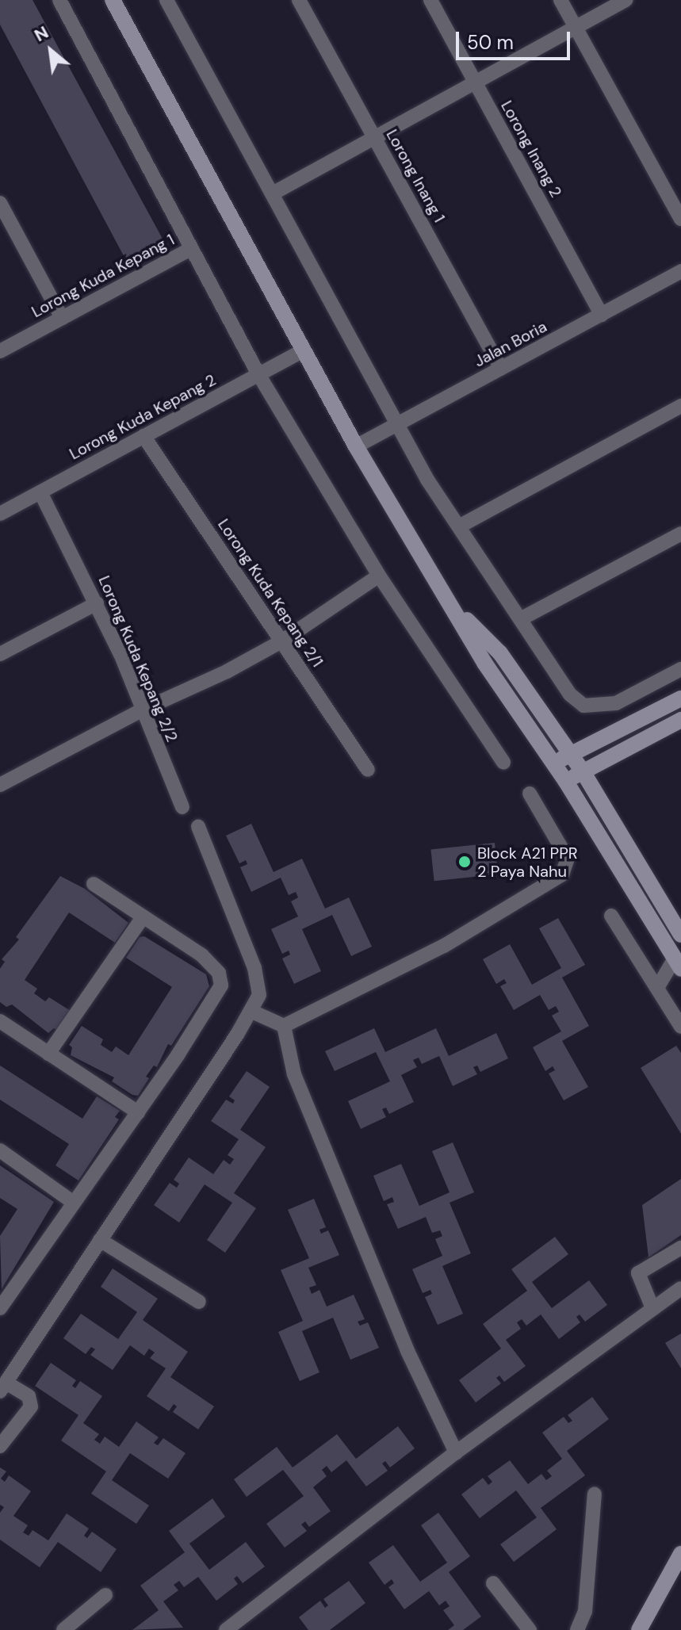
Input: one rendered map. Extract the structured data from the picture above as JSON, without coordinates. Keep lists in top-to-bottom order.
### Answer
{
  "streets": {
    "street": [
      "Lorong Inang 2",
      "Lorong Inang 1",
      "Lorong Kuda Kepang 1",
      "Jalan Boria",
      "Lorong Kuda Kepang 2",
      "Lorong Kuda Kepang 2/1",
      "Lorong Kuda Kepang 2/2"
    ]
  },
  "crossings": [
    ["Lorong Inang 2", "Jalan Boria"],
    ["Lorong Inang 1", "Jalan Boria"],
    ["Lorong Kuda Kepang 2", "Lorong Kuda Kepang 2/1"],
    ["Lorong Kuda Kepang 2", "Lorong Kuda Kepang 2/2"]
  ],
  "places": ["Block A21 PPR 2 Paya Nahu"],
  "scale_bar": "50 m",
  "north": "top left"
}
